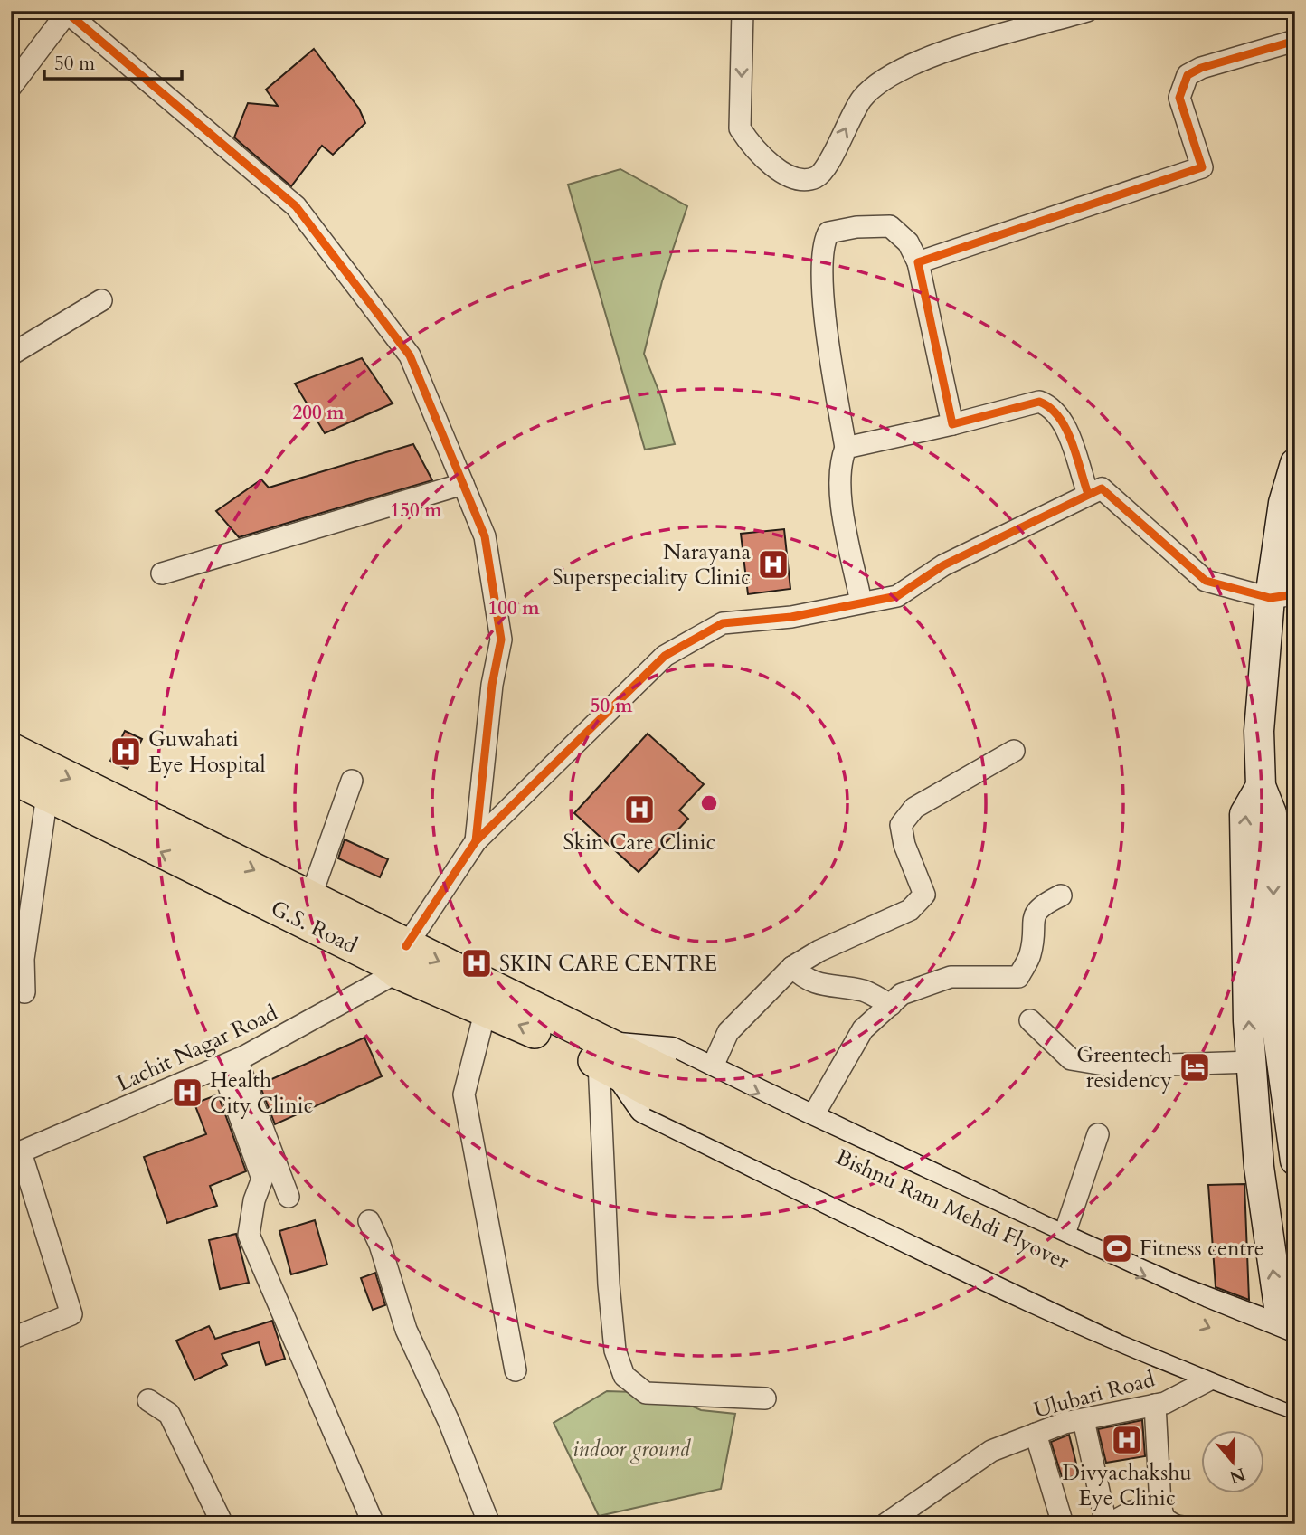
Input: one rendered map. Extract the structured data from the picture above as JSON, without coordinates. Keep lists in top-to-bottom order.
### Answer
{
  "streets": {
    "main road": ["G.S. Road", "Bishnu Ram Mehdi Flyover"],
    "street": ["Lachit Nagar Road", "Ulubari Road"]
  },
  "crossings": [
    ["G.S. Road", "Lachit Nagar Road"],
    ["G.S. Road", "Bishnu Ram Mehdi Flyover"]
  ],
  "parks": ["indoor ground"],
  "places": {
    "hospital": [
      "Narayana Superspeciality Clinic",
      "Guwahati Eye Hospital",
      "Skin Care Clinic",
      "SKIN CARE CENTRE",
      "Health City Clinic",
      "Divyachakshu Eye Clinic"
    ],
    "hotel": ["Greentech residency"],
    "sports": ["Fitness centre"]
  },
  "scale_bar": "50 m",
  "north": "bottom",
  "rings": [
    "200 m",
    "150 m",
    "100 m",
    "50 m"
  ]
}
